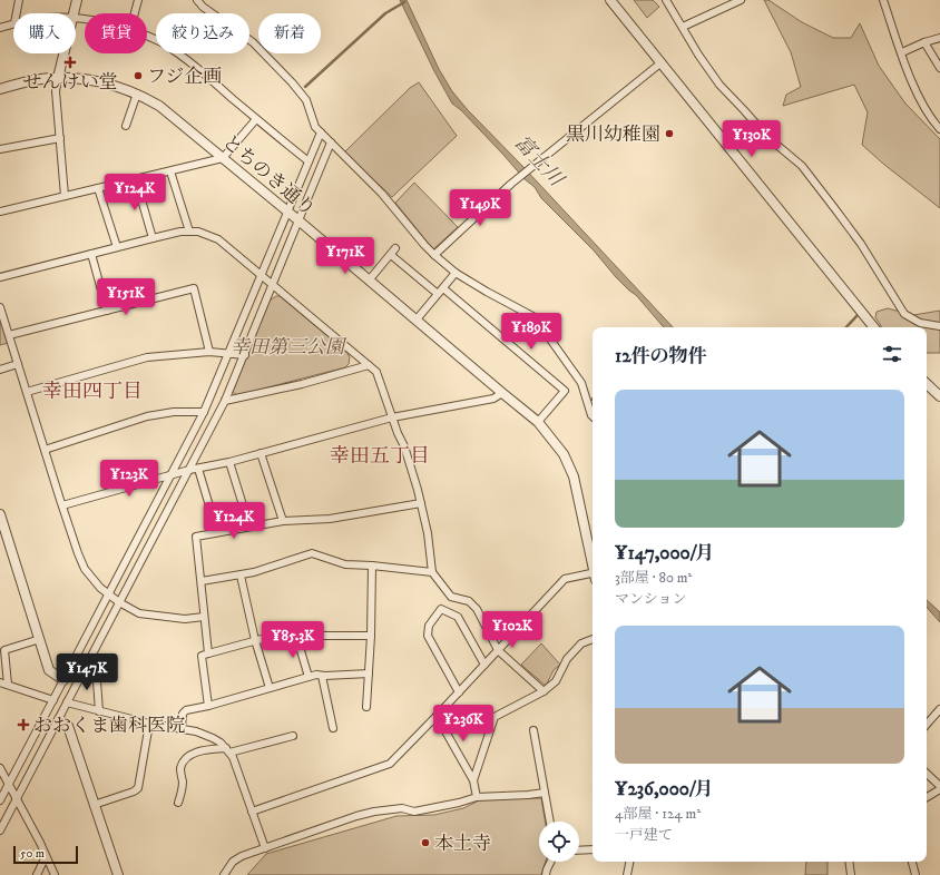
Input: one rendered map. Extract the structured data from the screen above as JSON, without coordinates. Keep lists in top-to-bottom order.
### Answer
{
  "streets": {
    "street": ["とちのき通り"]
  },
  "districts": ["幸田四丁目", "幸田五丁目"],
  "water": ["富士川"],
  "parks": ["幸田第三公園"],
  "places": {
    "health": ["せんけい堂", "おおくま歯科医院"],
    "other": ["フジ企画", "黒川幼稚園", "本土寺"]
  },
  "scale_bar": "50 m",
  "page": {
    "chip": [
      "購入",
      "賃貸",
      "絞り込み",
      "新着"
    ],
    "price": [
      "¥130K",
      "¥124K",
      "¥149K",
      "¥171K",
      "¥151K",
      "¥189K",
      "¥123K",
      "¥124K",
      "¥102K",
      "¥85.3K",
      "¥147K",
      "¥236K"
    ],
    "heading": "12件の物件",
    "list": [
      {
        "name": "¥147,000/月",
        "note": "3部屋 · 80 m² · マンション"
      },
      {
        "name": "¥236,000/月",
        "note": "4部屋 · 124 m² · 一戸建て"
      }
    ],
    "scale": "50 m"
  }
}
